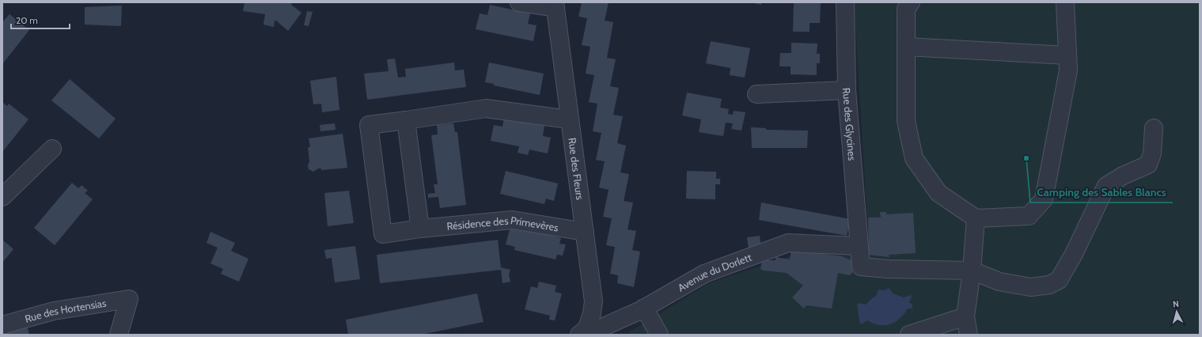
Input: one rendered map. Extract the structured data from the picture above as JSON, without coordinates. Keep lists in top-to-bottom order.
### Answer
{
  "streets": {
    "street": [
      "Rue des Glycines",
      "Rue des Fleurs",
      "Résidence des Primevères",
      "Avenue du Dorlett",
      "Rue des Hortensias"
    ]
  },
  "crossings": [
    ["Rue des Glycines", "Avenue du Dorlett"],
    ["Rue des Fleurs", "Résidence des Primevères"],
    ["Rue des Fleurs", "Avenue du Dorlett"]
  ],
  "places": ["Camping des Sables Blancs"],
  "scale_bar": "20 m",
  "north": "top"
}
